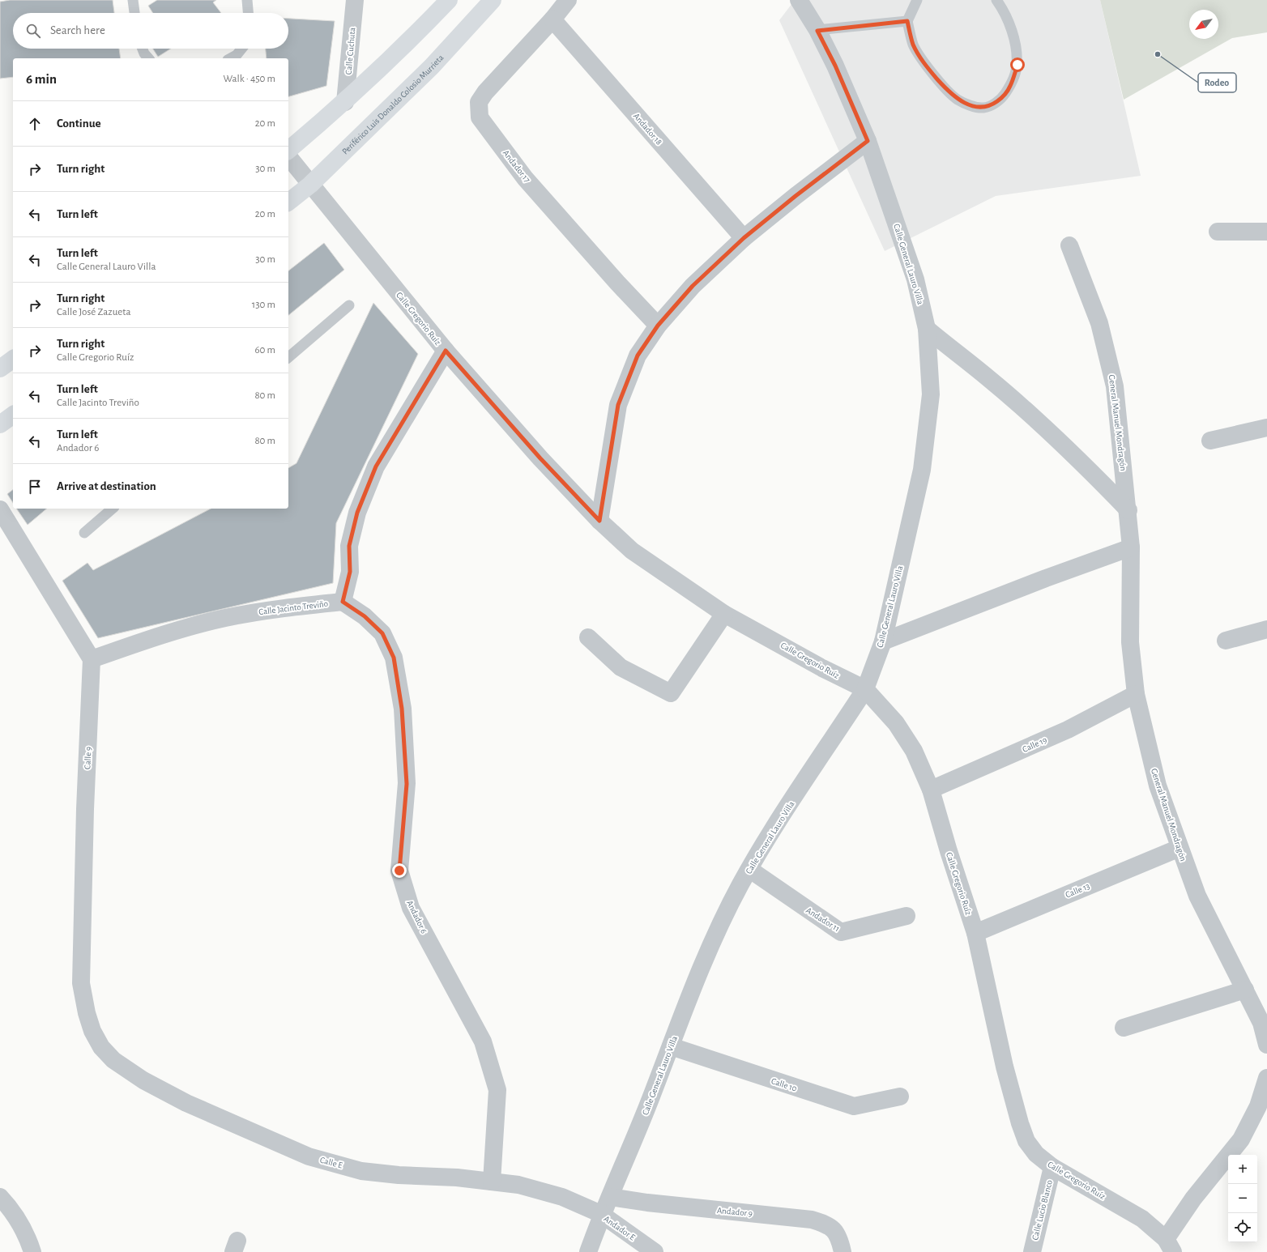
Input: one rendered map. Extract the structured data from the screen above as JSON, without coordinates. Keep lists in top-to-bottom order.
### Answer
{
  "streets": {
    "main road": ["Periférico Luis Donaldo Colosio Murrieta"],
    "street": [
      "Calle Cuchuta",
      "Andador 18",
      "Andador 17",
      "Calle General Lauro Villa",
      "Calle Gregorio Ruíz",
      "General Manuel Mondragón",
      "Calle Jacinto Treviño",
      "Calle 19",
      "Calle 9",
      "Calle 13",
      "Andador 6",
      "Andador 11",
      "Calle 10",
      "Calle E",
      "Calle Lucio Blanco",
      "Andador 9",
      "Andador E"
    ]
  },
  "crossings": [
    ["Periférico Luis Donaldo Colosio Murrieta", "Calle Gregorio Ruíz"],
    ["Andador 18", "Andador 17"],
    ["Calle General Lauro Villa", "Calle Gregorio Ruíz"],
    ["Calle General Lauro Villa", "Andador 11"],
    ["Calle General Lauro Villa", "Calle 10"],
    ["Calle General Lauro Villa", "Calle E"],
    ["Calle General Lauro Villa", "Andador 9"],
    ["Calle General Lauro Villa", "Andador E"],
    ["Calle Gregorio Ruíz", "Calle 19"],
    ["Calle Gregorio Ruíz", "Calle 13"],
    ["Calle Gregorio Ruíz", "Calle Lucio Blanco"],
    ["General Manuel Mondragón", "Calle 19"],
    ["General Manuel Mondragón", "Calle 13"],
    ["Calle Jacinto Treviño", "Calle 9"],
    ["Calle Jacinto Treviño", "Andador 6"],
    ["Calle 9", "Calle E"],
    ["Andador 6", "Calle E"],
    ["Calle E", "Andador E"]
  ],
  "places": ["Rodeo"],
  "north": "bottom left",
  "page": {
    "search": "Search here",
    "heading": ["6 min", "Walk · 450 m"],
    "list": [
      ["Continue", "20 m"],
      ["Turn right", "30 m"],
      ["Turn left", "20 m"],
      ["Turn left", "Calle General Lauro Villa", "30 m"],
      ["Turn right", "Calle José Zazueta", "130 m"],
      ["Turn right", "Calle Gregorio Ruíz", "60 m"],
      ["Turn left", "Calle Jacinto Treviño", "80 m"],
      ["Turn left", "Andador 6", "80 m"],
      "Arrive at destination"
    ],
    "map_buttons": ["+", "−"]
  }
}
